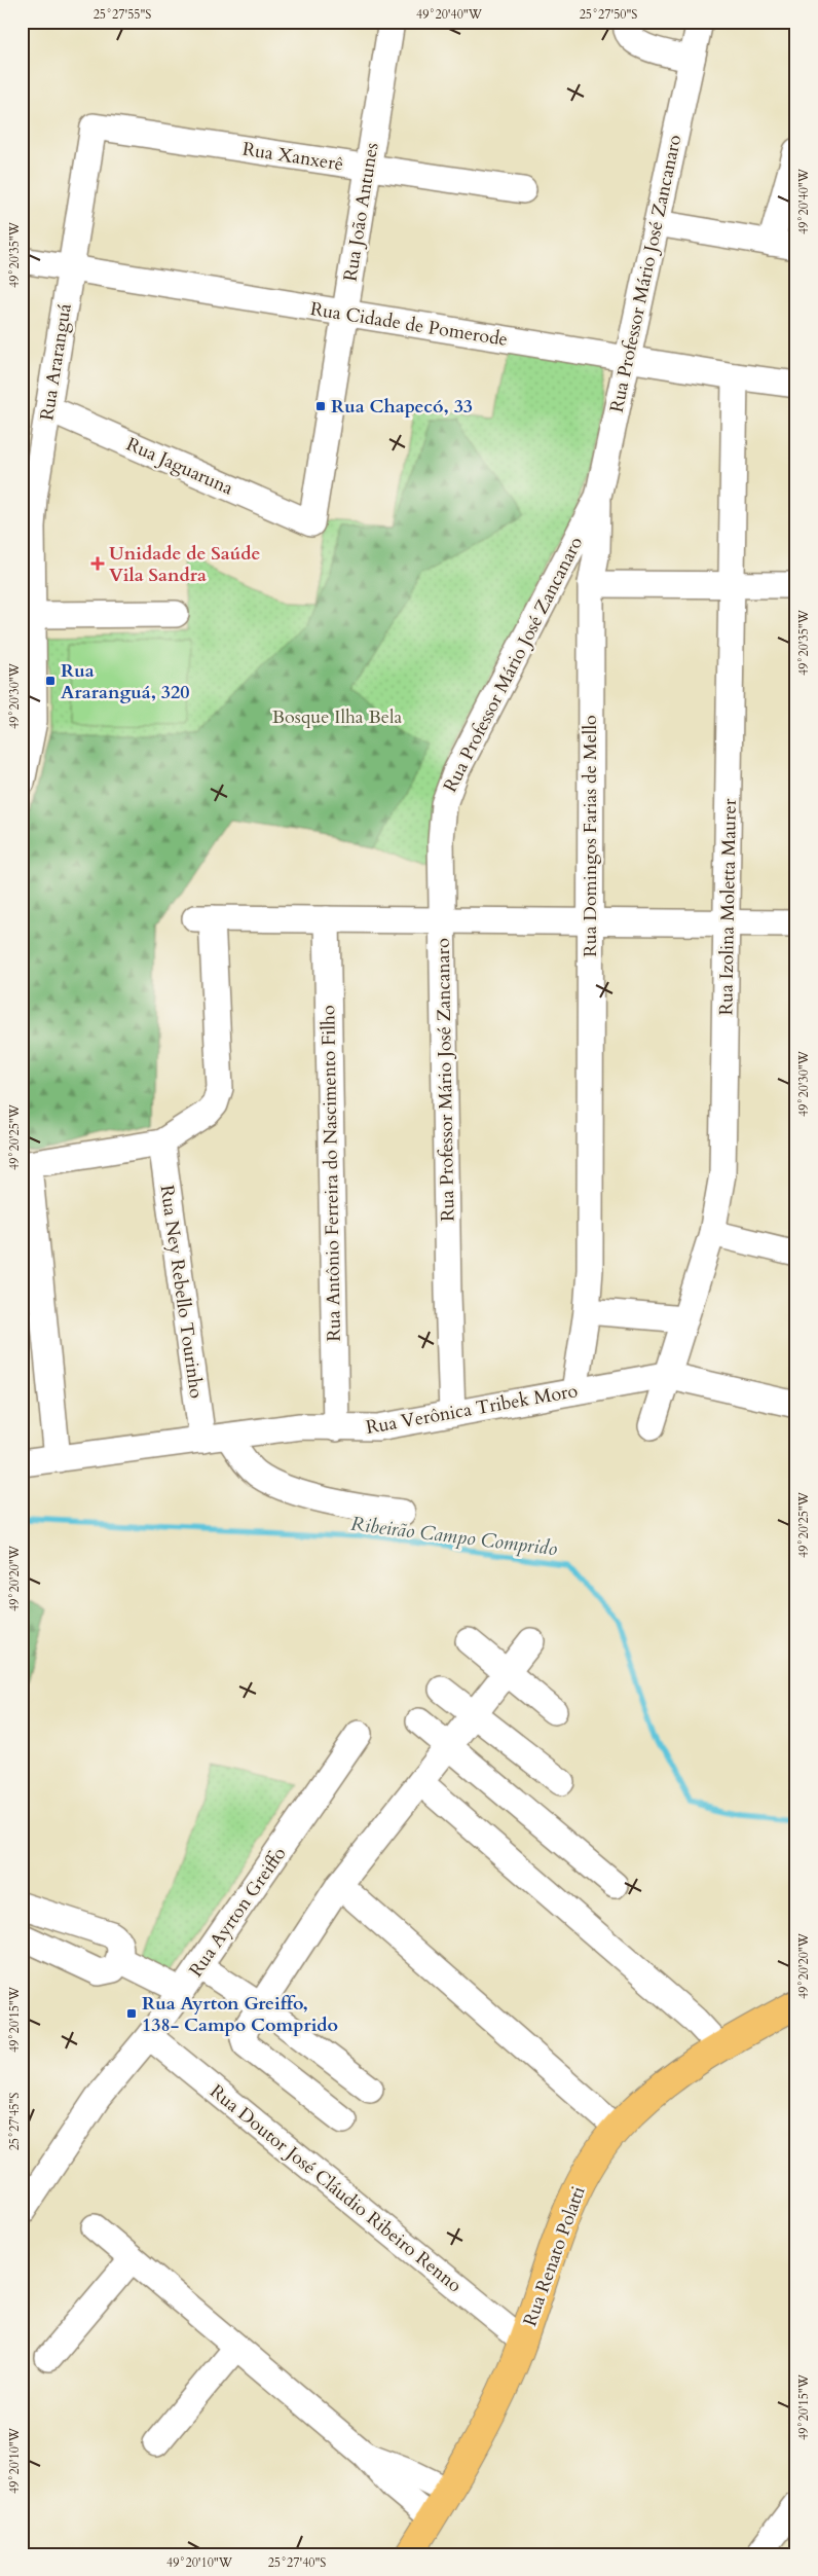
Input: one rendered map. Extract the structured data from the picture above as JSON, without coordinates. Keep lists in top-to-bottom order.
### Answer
{
  "streets": {
    "main road": ["Rua Renato Polatti"],
    "street": [
      "Rua Xanxerê",
      "Rua João Antunes",
      "Rua Professor Mário José Zancanaro",
      "Rua Cidade de Pomerode",
      "Rua Araranguá",
      "Rua Jaguaruna",
      "Rua Domingos Farias de Mello",
      "Rua Izolina Moletta Maurer",
      "Rua Antônio Ferreira do Nascimento Filho",
      "Rua Ney Rebello Tourinho",
      "Rua Verônica Tribek Moro",
      "Rua Ayrton Greiffo",
      "Rua Doutor José Cláudio Ribeiro Renno"
    ]
  },
  "crossings": [
    ["Rua Xanxerê", "Rua João Antunes"],
    ["Rua Xanxerê", "Rua Araranguá"],
    ["Rua João Antunes", "Rua Cidade de Pomerode"],
    ["Rua João Antunes", "Rua Jaguaruna"],
    ["Rua Professor Mário José Zancanaro", "Rua Cidade de Pomerode"],
    ["Rua Professor Mário José Zancanaro", "Rua Domingos Farias de Mello"],
    ["Rua Professor Mário José Zancanaro", "Rua Verônica Tribek Moro"],
    ["Rua Cidade de Pomerode", "Rua Araranguá"],
    ["Rua Cidade de Pomerode", "Rua Izolina Moletta Maurer"],
    ["Rua Araranguá", "Rua Jaguaruna"],
    ["Rua Domingos Farias de Mello", "Rua Verônica Tribek Moro"],
    ["Rua Izolina Moletta Maurer", "Rua Verônica Tribek Moro"],
    ["Rua Antônio Ferreira do Nascimento Filho", "Rua Verônica Tribek Moro"],
    ["Rua Ney Rebello Tourinho", "Rua Verônica Tribek Moro"],
    ["Rua Ayrton Greiffo", "Rua Doutor José Cláudio Ribeiro Renno"],
    ["Rua Doutor José Cláudio Ribeiro Renno", "Rua Renato Polatti"]
  ],
  "water": ["Ribeirão Campo Comprido"],
  "parks": ["Bosque Ilha Bela"],
  "places": {
    "transit": ["Rua Chapecó, 33", "Rua Araranguá, 320", "Rua Ayrton Greiffo, 138- Campo Comprido"],
    "health": ["Unidade de Saúde Vila Sandra"]
  },
  "coordinates": [
    "25°27'55\"S",
    "49°20'40\"W",
    "25°27'50\"S",
    "49°20'35\"W",
    "49°20'30\"W",
    "49°20'25\"W",
    "49°20'20\"W",
    "49°20'15\"W",
    "25°27'45\"S",
    "49°20'10\"W",
    "25°27'40\"S"
  ]
}
